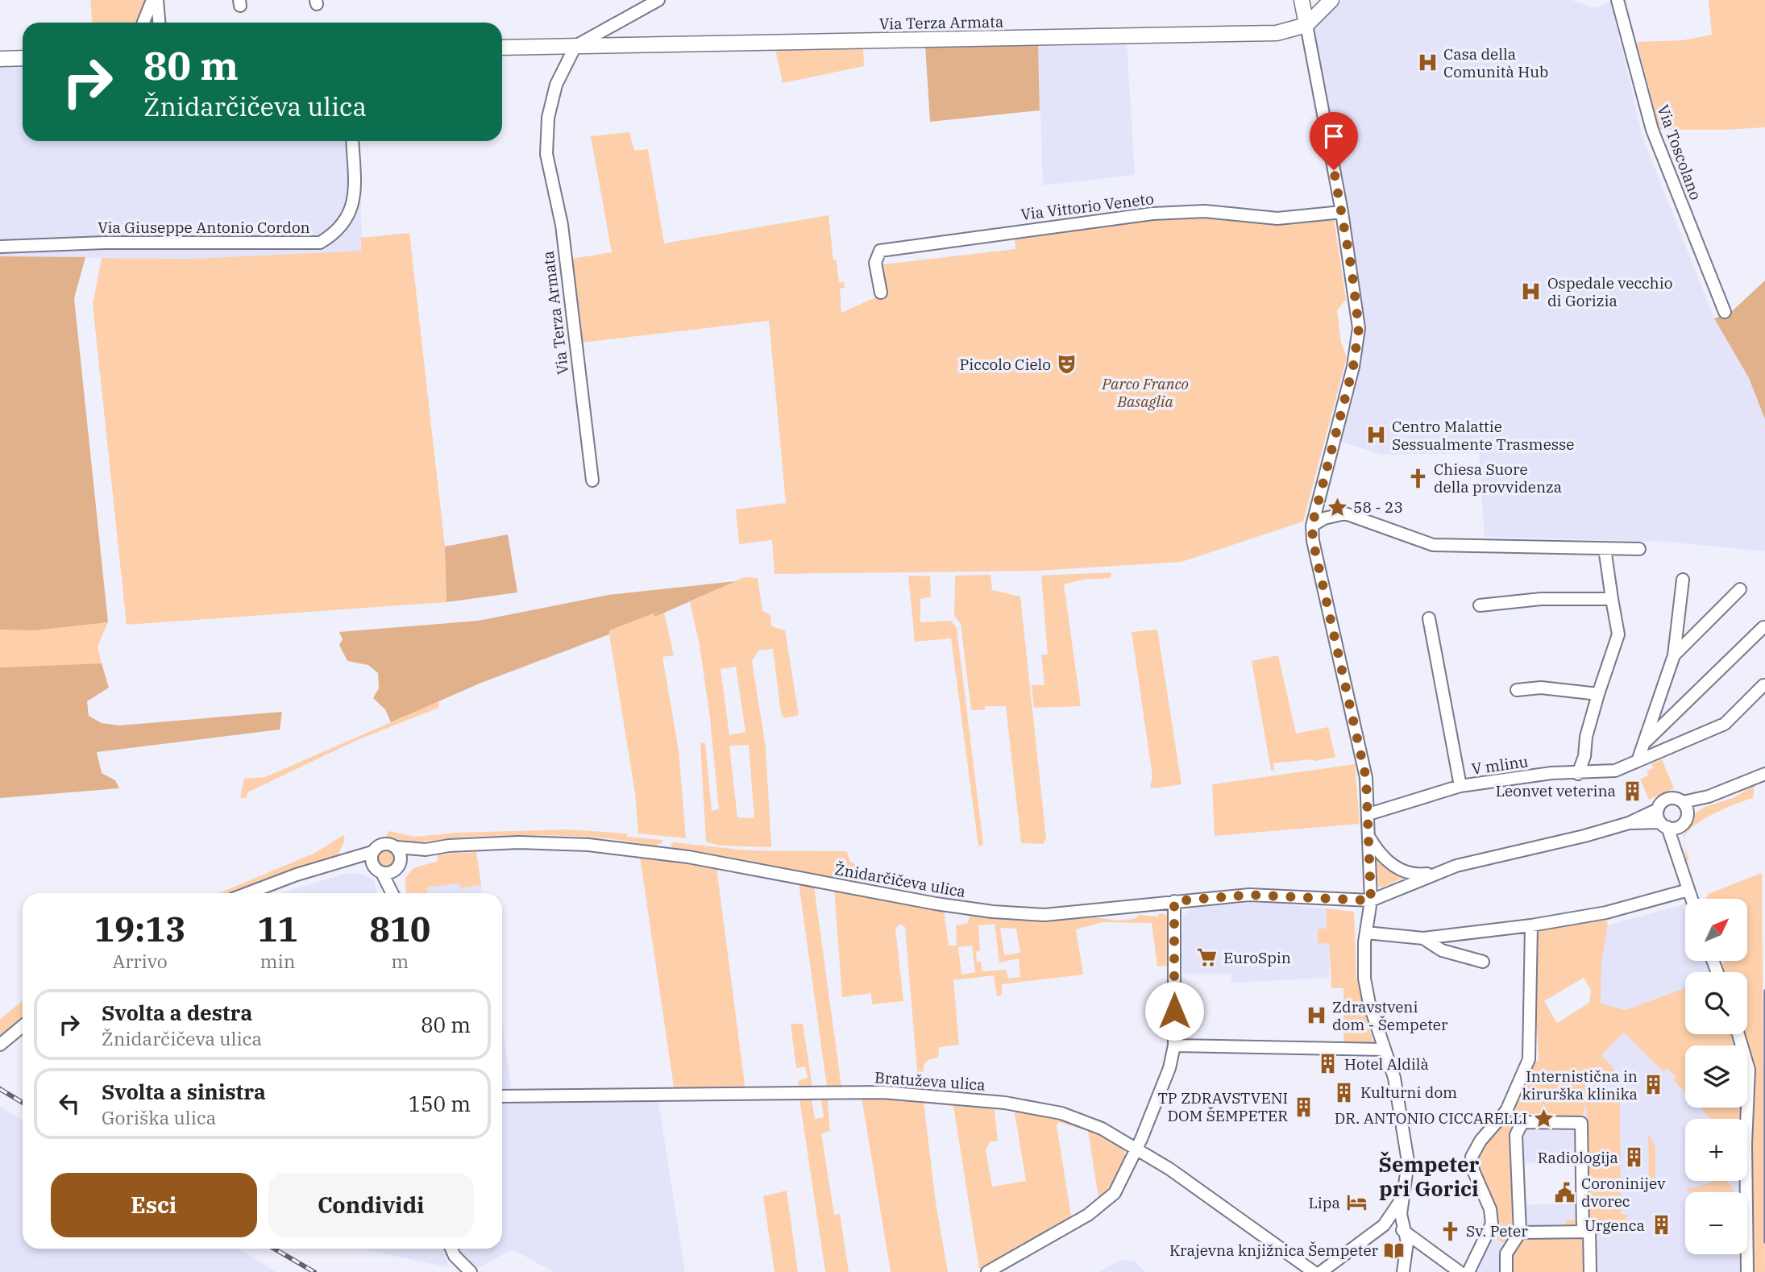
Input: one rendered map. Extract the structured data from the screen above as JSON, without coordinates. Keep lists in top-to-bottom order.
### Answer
{
  "streets": {
    "main road": ["Via Terza Armata"],
    "street": [
      "Via Toscolano",
      "Via Vittorio Veneto",
      "Via Giuseppe Antonio Cordon",
      "V mlinu",
      "Žnidarčičeva ulica",
      "Bratuževa ulica"
    ]
  },
  "districts": ["Šempeter pri Gorici"],
  "parks": ["Parco Franco Basaglia"],
  "places": {
    "hospital": [
      "Casa della Comunità Hub",
      "Ospedale vecchio di Gorizia",
      "Centro Malattie Sessualmente Trasmesse",
      "Zdravstveni dom - Šempeter"
    ],
    "theatre": ["Piccolo Cielo"],
    "church": ["Chiesa Suore della provvidenza", "Sv. Peter"],
    "place": ["58 - 23", "DR. ANTONIO CICCARELLI"],
    "building": [
      "Leonvet veterina",
      "Hotel Aldilà",
      "Internistična in kirurška klinika",
      "Kulturni dom",
      "TP ZDRAVSTVENI DOM ŠEMPETER",
      "Radiologija",
      "Urgenca"
    ],
    "supermarket": ["EuroSpin"],
    "public building": ["Coroninijev dvorec"],
    "hotel": ["Lipa"],
    "library": ["Krajevna knjižnica Šempeter"]
  },
  "north": "top right",
  "page": {
    "turn": ["80 m", "Žnidarčičeva ulica"],
    "eta": [
      "19:13",
      "Arrivo",
      "11",
      "min",
      "810",
      "m"
    ],
    "map_buttons": ["+", "−"],
    "list": [
      {
        "name": "Svolta a destra",
        "note": "Žnidarčičeva ulica",
        "value": "80 m"
      },
      {
        "name": "Svolta a sinistra",
        "note": "Goriška ulica",
        "value": "150 m"
      }
    ],
    "buttons": ["Esci", "Condividi"]
  }
}
